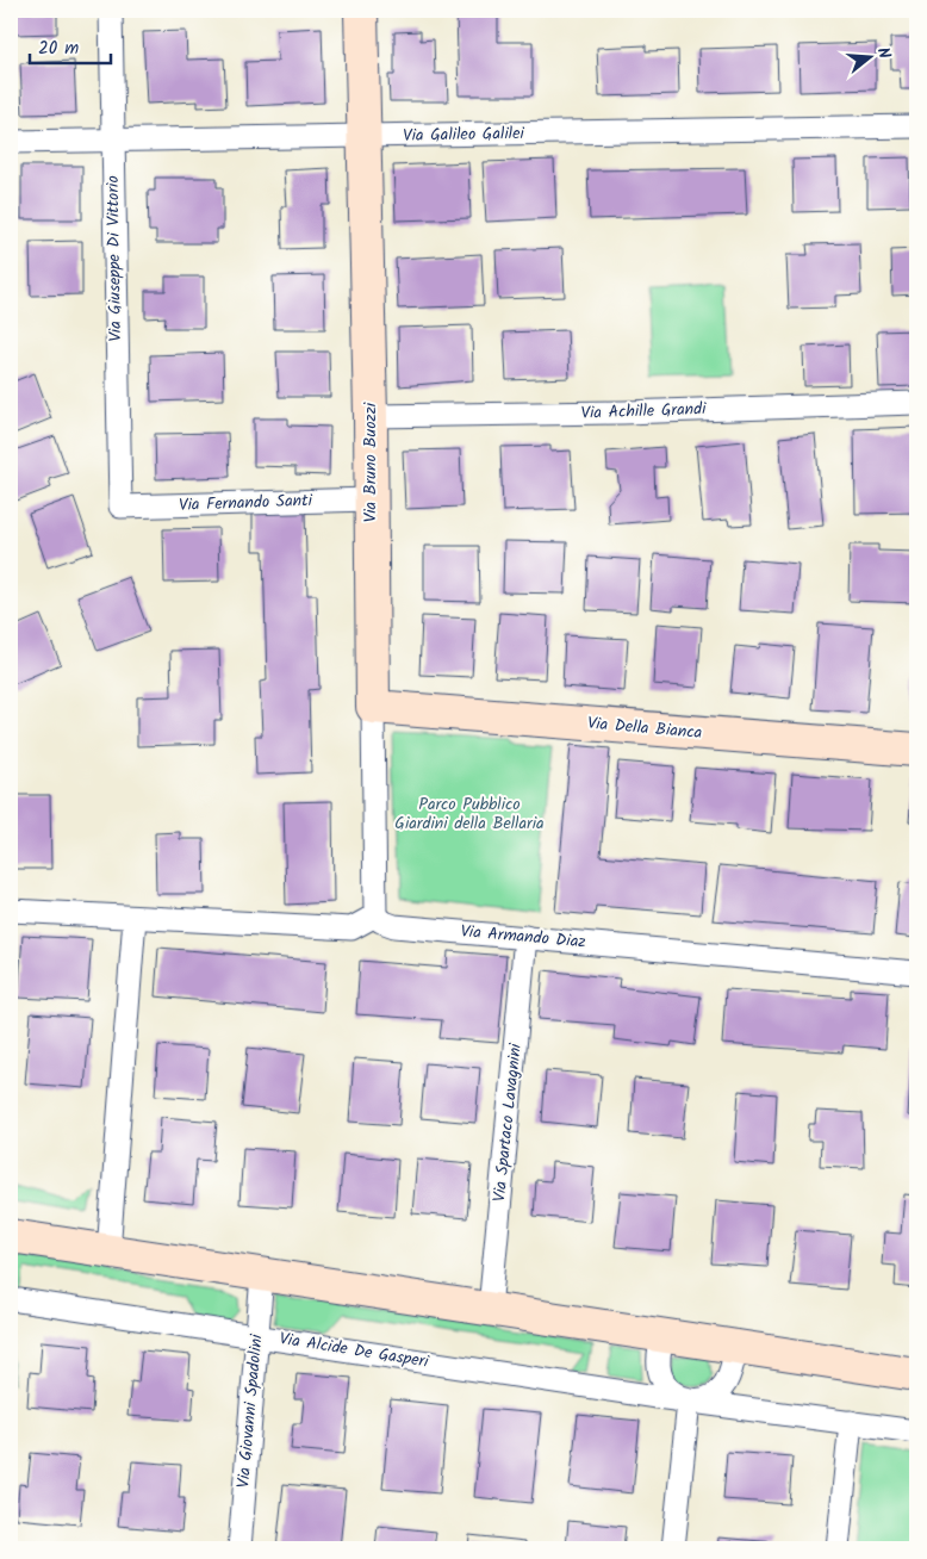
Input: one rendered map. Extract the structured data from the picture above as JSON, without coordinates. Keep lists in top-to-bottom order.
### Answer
{
  "streets": {
    "street": [
      "Via Galileo Galilei",
      "Via Giuseppe Di Vittorio",
      "Via Achille Grandi",
      "Via Bruno Buozzi",
      "Via Fernando Santi",
      "Via Della Bianca",
      "Via Armando Diaz",
      "Via Spartaco Lavagnini",
      "Via Alcide De Gasperi",
      "Via Giovanni Spadolini"
    ]
  },
  "crossings": [
    ["Via Galileo Galilei", "Via Giuseppe Di Vittorio"],
    ["Via Galileo Galilei", "Via Bruno Buozzi"],
    ["Via Giuseppe Di Vittorio", "Via Fernando Santi"],
    ["Via Achille Grandi", "Via Bruno Buozzi"],
    ["Via Bruno Buozzi", "Via Fernando Santi"],
    ["Via Bruno Buozzi", "Via Della Bianca"],
    ["Via Bruno Buozzi", "Via Armando Diaz"],
    ["Via Armando Diaz", "Via Spartaco Lavagnini"],
    ["Via Alcide De Gasperi", "Via Giovanni Spadolini"]
  ],
  "parks": ["Parco Pubblico Giardini della Bellaria"],
  "scale_bar": "20 m",
  "north": "right"
}
